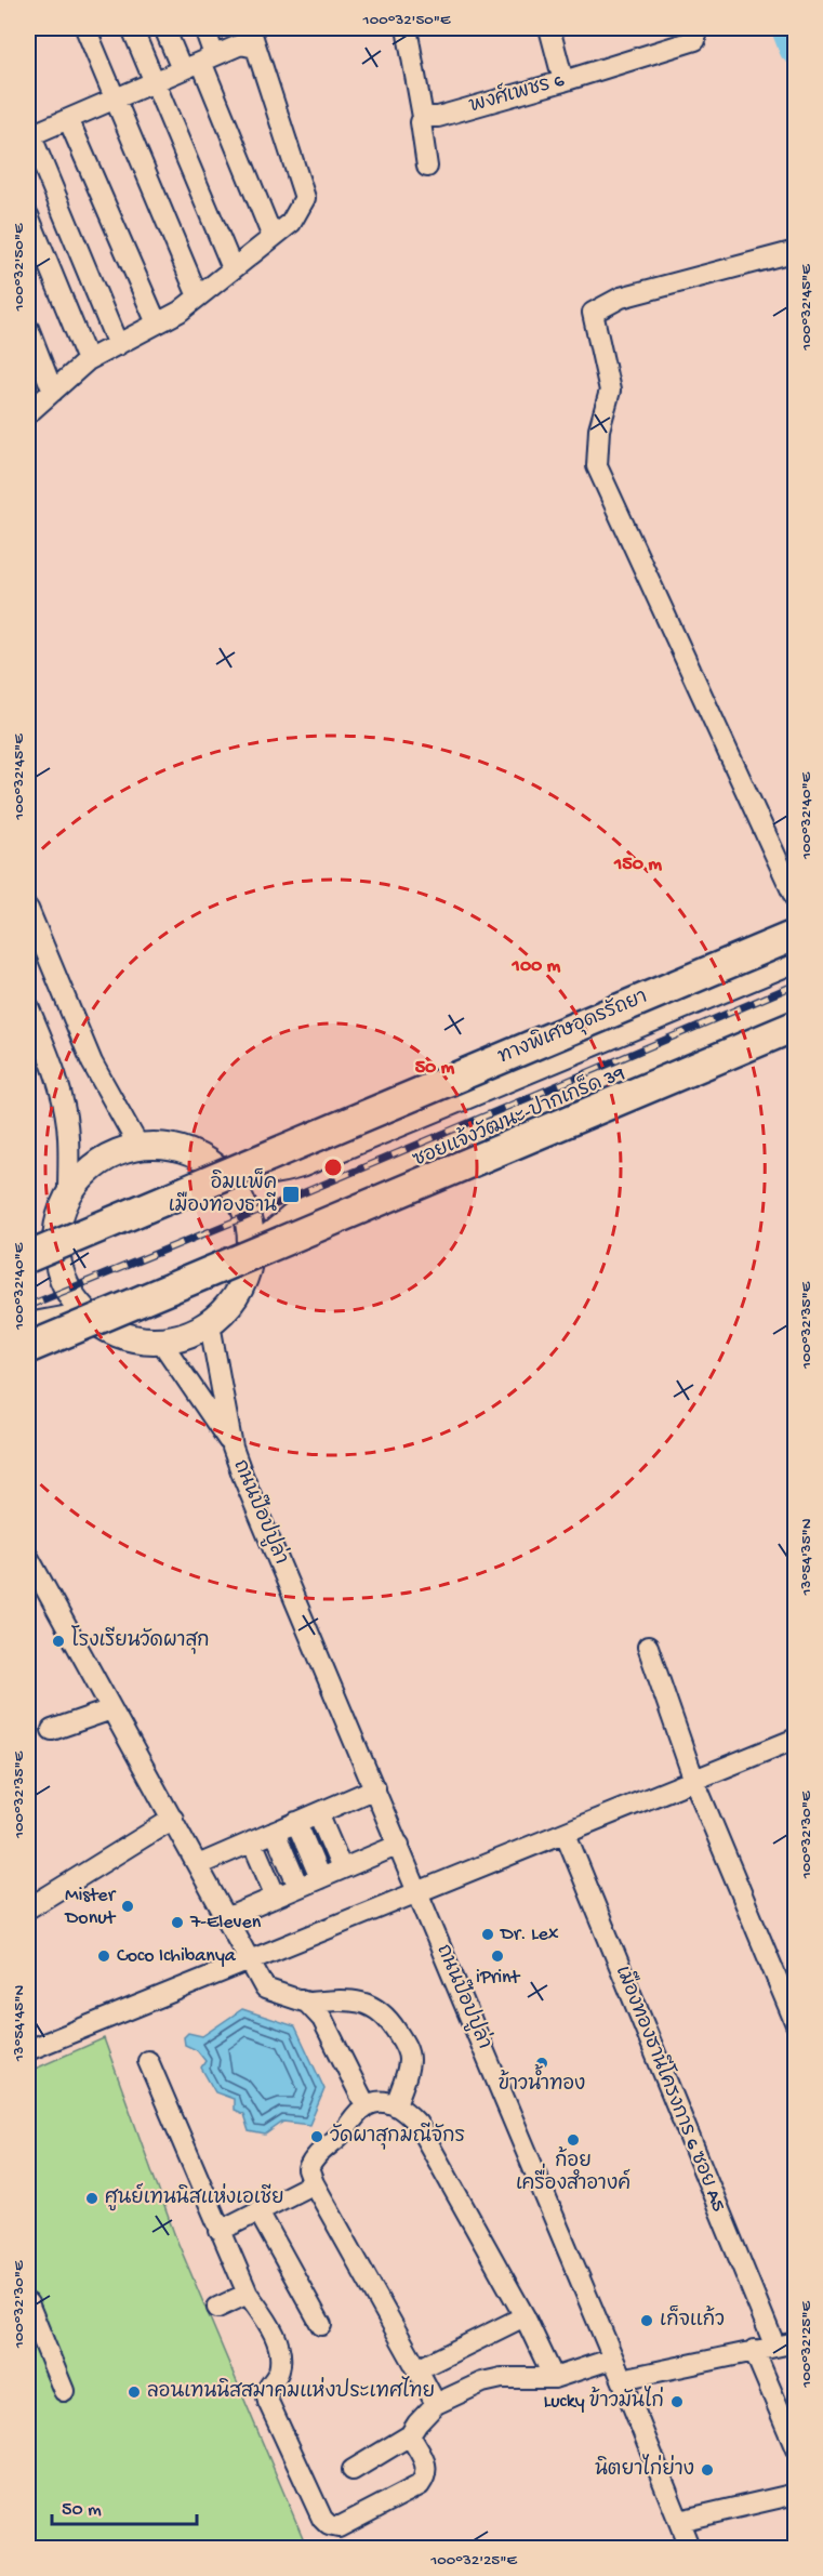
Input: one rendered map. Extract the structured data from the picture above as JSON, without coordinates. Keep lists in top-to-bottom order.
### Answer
{
  "streets": {
    "highway": ["ทางพิเศษอุดรรัถยา"],
    "main road": ["ซอยแจ้งวัฒนะ-ปากเกร็ด 39"],
    "street": ["พงศ์เพชร 6", "ถนนป๊อปปูล่า", "เมืองทองธานีโครงการ 6 ซอย A5"]
  },
  "places": {
    "transit": ["อิมแพ็ค เมืองทองธานี"],
    "other": [
      "โรงเรียนวัดผาสุก",
      "Mister Donut",
      "7-Eleven",
      "Dr. Lex",
      "Coco Ichibanya",
      "iPrint",
      "ข้าวน้ำทอง",
      "วัดผาสุกมณีจักร",
      "ก้อย เครื่องสำอางค์",
      "ศูนย์เทนนิสแห่งเอเชีย",
      "เก็จแก้ว",
      "ลอนเทนนิสสมาคมแห่งประเทศไทย",
      "Lucky ข้าวมันไก่",
      "นิตยาไก่ย่าง"
    ]
  },
  "scale_bar": "50 m",
  "coordinates": [
    "100°32'50\"E",
    "100°32'45\"E",
    "100°32'40\"E",
    "100°32'35\"E",
    "13°54'35\"N",
    "100°32'30\"E",
    "13°54'45\"N",
    "100°32'25\"E"
  ],
  "rings": ["150 m", "100 m", "50 m"]
}
